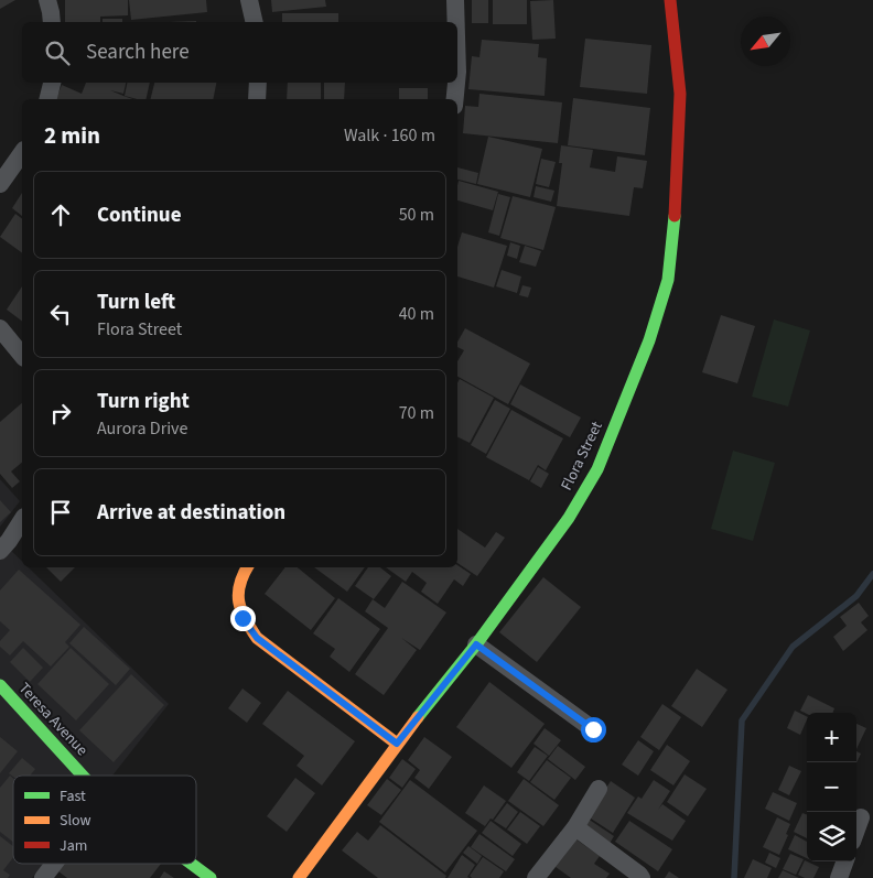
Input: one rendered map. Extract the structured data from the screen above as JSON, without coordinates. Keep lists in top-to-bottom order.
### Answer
{
  "streets": {
    "street": ["Flora Street", "Teresa Avenue"]
  },
  "legend": ["Fast", "Slow", "Jam"],
  "north": "bottom left",
  "page": {
    "search": "Search here",
    "heading": ["2 min", "Walk · 160 m"],
    "list": [
      ["Continue", "50 m"],
      ["Turn left", "Flora Street", "40 m"],
      ["Turn right", "Aurora Drive", "70 m"],
      "Arrive at destination"
    ],
    "map_buttons": ["+", "−"]
  }
}
